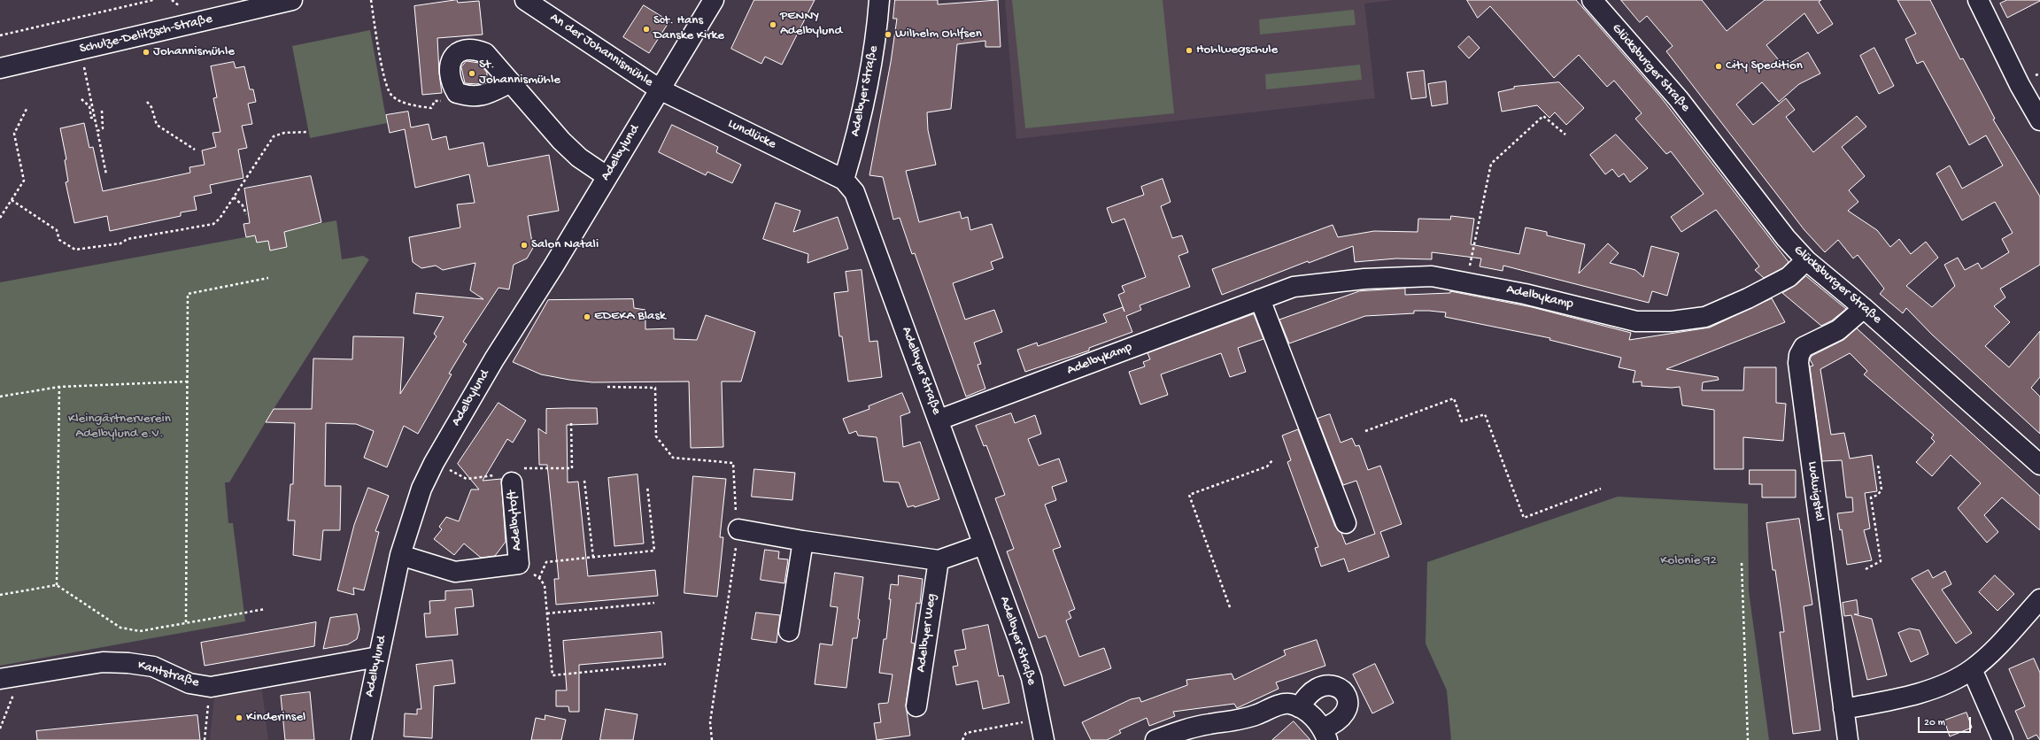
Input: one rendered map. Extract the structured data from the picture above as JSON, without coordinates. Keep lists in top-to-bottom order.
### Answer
{
  "streets": {
    "street": [
      "Schulze-Delitzsch-Straße",
      "An der Johannismühle",
      "Glücksburger Straße",
      "Adelbyer Straße",
      "Lundlücke",
      "Adelbylund",
      "Adelbykamp",
      "Ludwigstal",
      "Adelbytoft",
      "Adelbyer Weg",
      "Kantstraße"
    ]
  },
  "crossings": [
    ["An der Johannismühle", "Lundlücke"],
    ["An der Johannismühle", "Adelbylund"],
    ["Glücksburger Straße", "Adelbykamp"],
    ["Glücksburger Straße", "Ludwigstal"],
    ["Adelbyer Straße", "Lundlücke"],
    ["Adelbyer Straße", "Adelbykamp"],
    ["Lundlücke", "Adelbylund"],
    ["Adelbylund", "Adelbytoft"],
    ["Adelbylund", "Kantstraße"]
  ],
  "parks": ["Kleingärtnerverein Adelbylund e.V.", "Kolonie 92"],
  "places": [
    "PENNY Adelbylund",
    "Sct. Hans Danske Kirke",
    "Wilhelm Ohlfsen",
    "Hohlwegschule",
    "Johannismühle",
    "City Spedition",
    "St. Johannismühle",
    "Salon Natali",
    "EDEKA Blask",
    "Kinderinsel"
  ],
  "scale_bar": "20 m"
}
